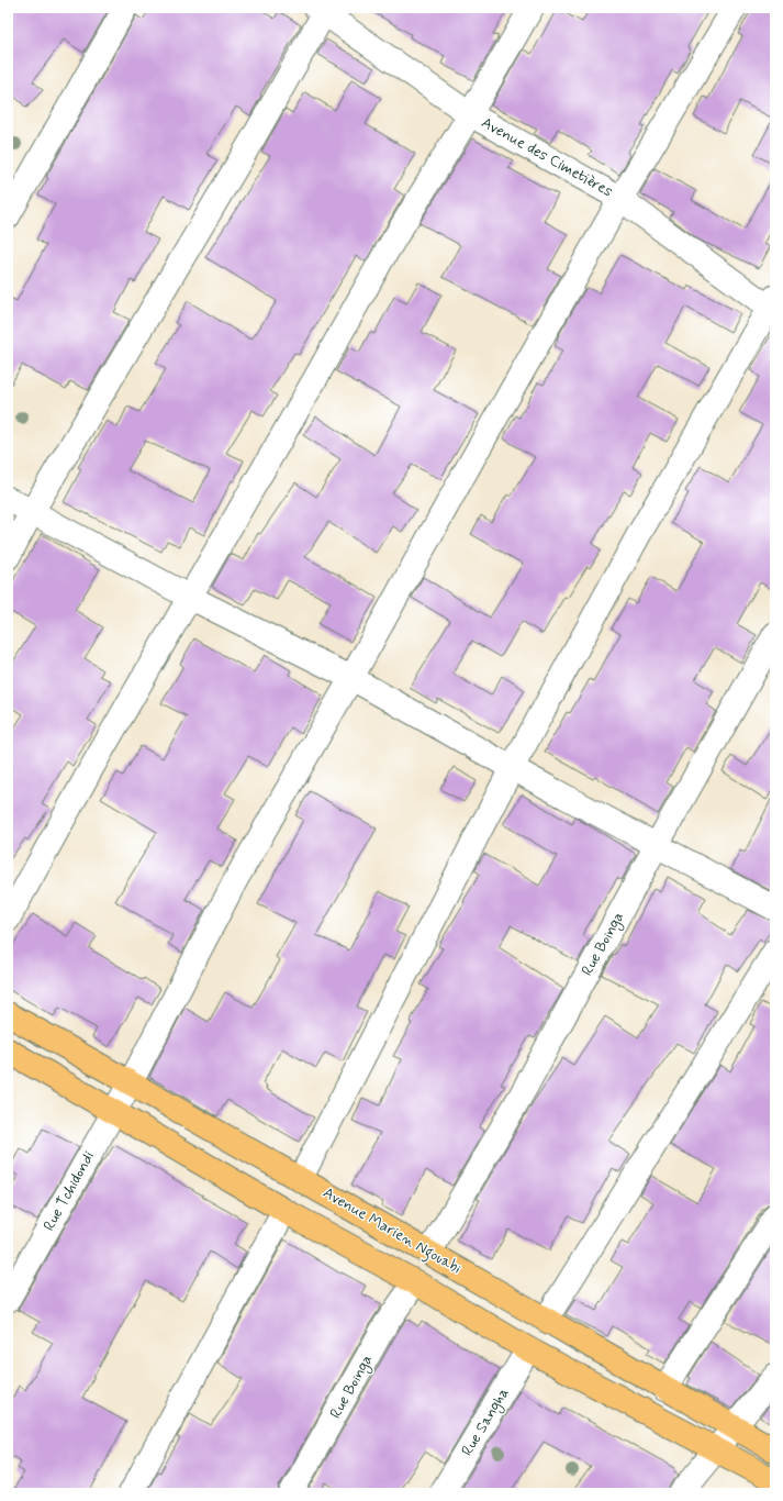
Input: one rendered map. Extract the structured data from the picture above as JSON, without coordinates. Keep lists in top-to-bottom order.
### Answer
{
  "streets": {
    "main road": ["Avenue Marien Ngouabi"],
    "street": [
      "Avenue des Cimetières",
      "Rue Boinga",
      "Rue Tchidondi",
      "Rue Sangha"
    ]
  },
  "crossings": [
    ["Avenue des Cimetières", "Rue Tchidondi"],
    ["Rue Boinga", "Avenue Marien Ngouabi"],
    ["Rue Tchidondi", "Avenue Marien Ngouabi"]
  ]
}
